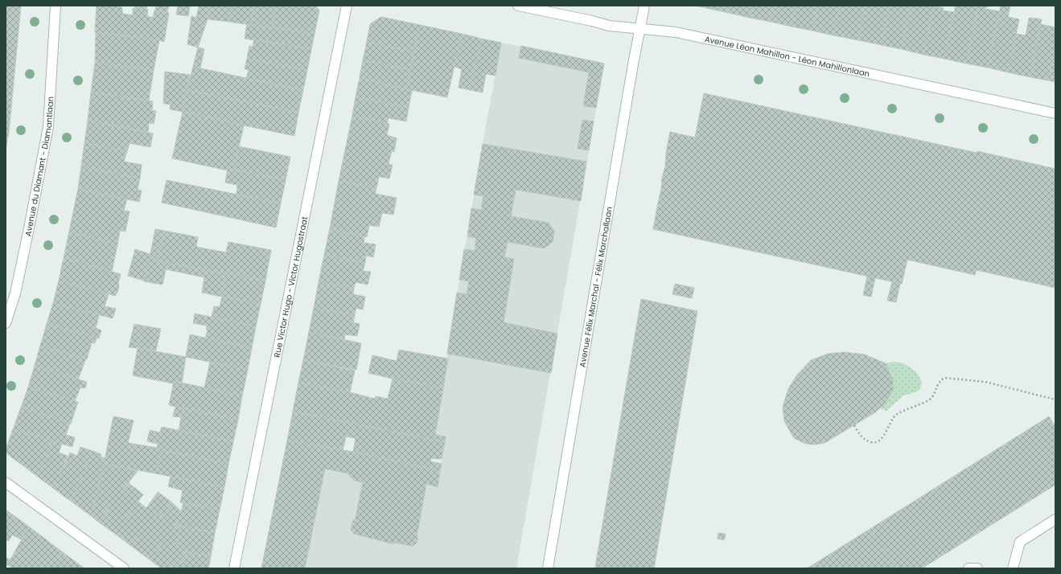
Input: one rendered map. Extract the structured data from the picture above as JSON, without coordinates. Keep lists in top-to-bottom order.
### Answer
{
  "streets": {
    "street": [
      "Avenue Léon Mahillon - Léon Mahillonlaan",
      "Avenue du Diamant - Diamantlaan",
      "Rue Victor Hugo - Victor Hugostraat",
      "Avenue Félix Marchal - Félix Marchallaan"
    ]
  },
  "crossings": [
    ["Avenue Léon Mahillon - Léon Mahillonlaan", "Avenue Félix Marchal - Félix Marchallaan"]
  ]
}
